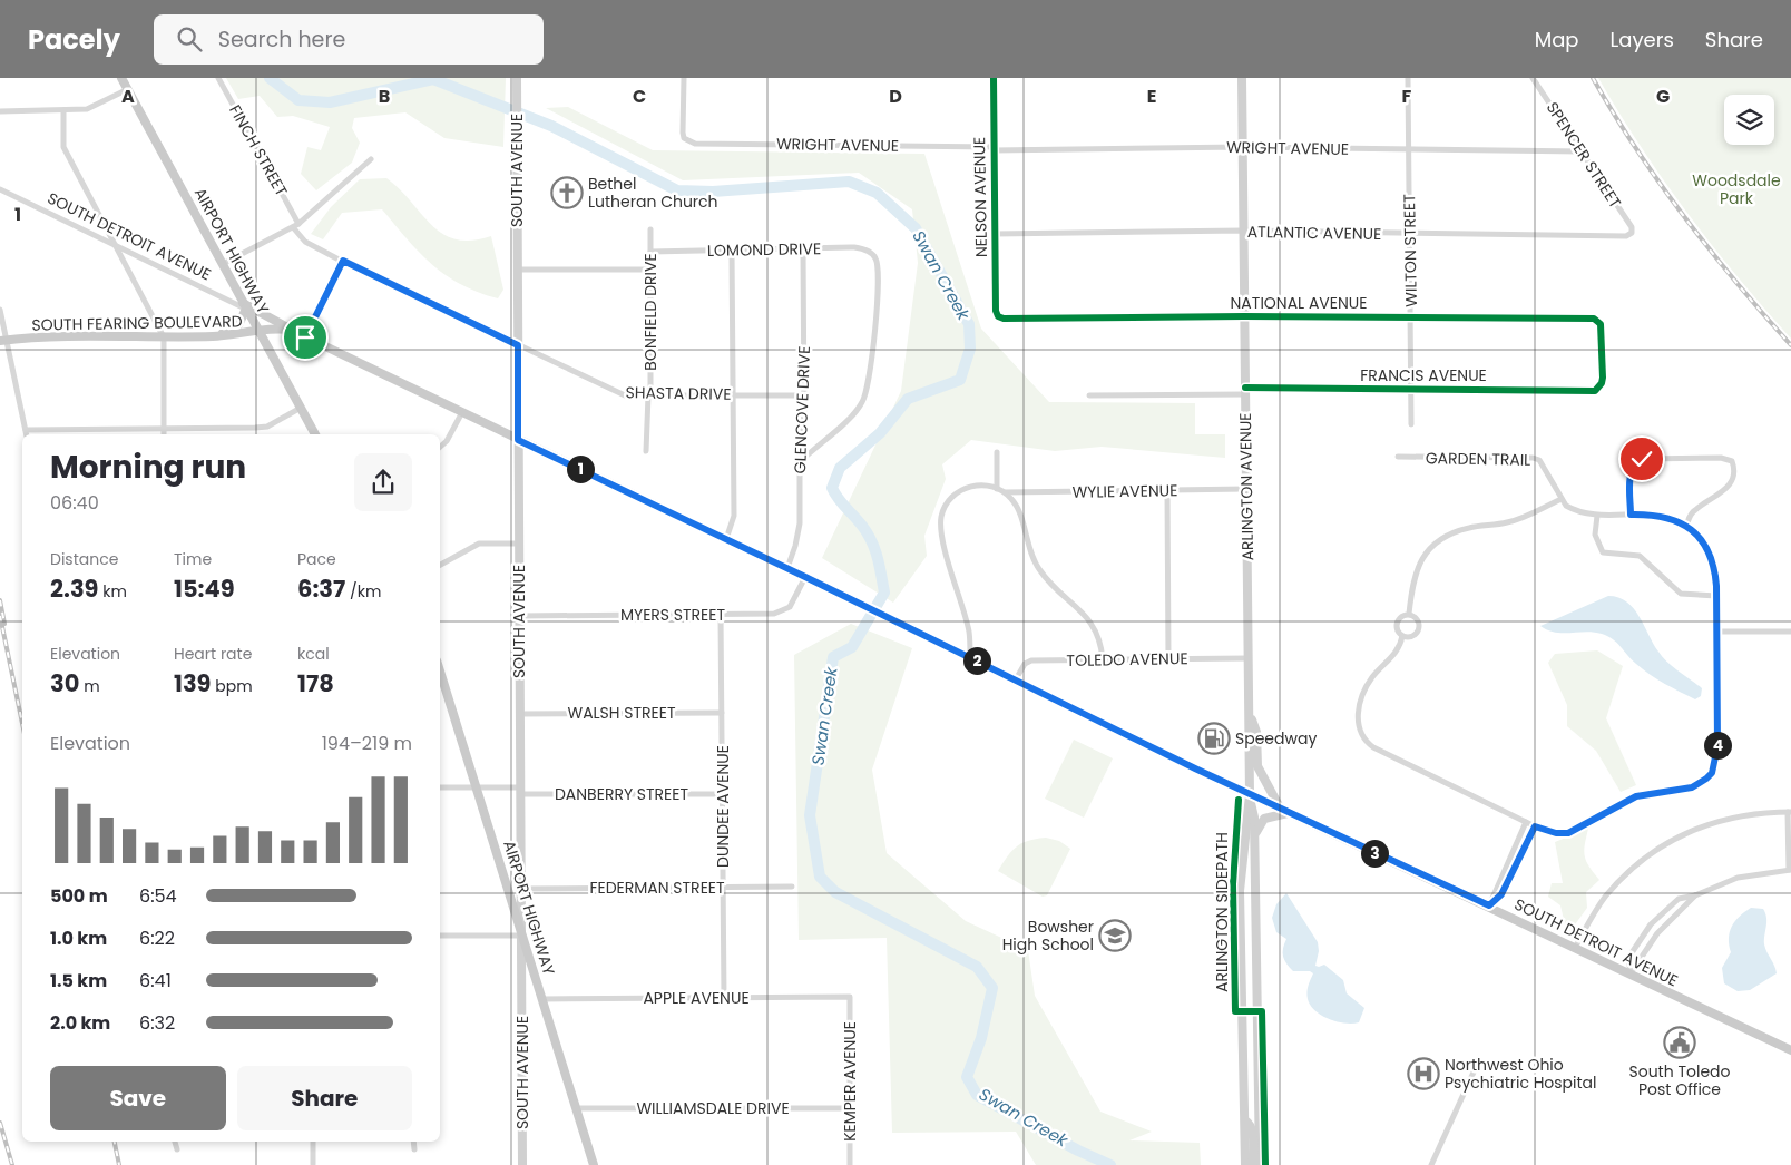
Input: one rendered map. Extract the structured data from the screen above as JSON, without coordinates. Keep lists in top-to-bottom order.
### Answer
{
  "streets": {
    "main road": ["SOUTH DETROIT AVENUE", "AIRPORT HIGHWAY", "SOUTH FEARING BOULEVARD"],
    "street": [
      "WRIGHT AVENUE",
      "FINCH STREET",
      "SPENCER STREET",
      "SOUTH AVENUE",
      "NELSON AVENUE",
      "ATLANTIC AVENUE",
      "LOMOND DRIVE",
      "WILTON STREET",
      "NATIONAL AVENUE",
      "BONFIELD DRIVE",
      "FRANCIS AVENUE",
      "SHASTA DRIVE",
      "GLENCOVE DRIVE",
      "GARDEN TRAIL",
      "ARLINGTON AVENUE",
      "WYLIE AVENUE",
      "MYERS STREET",
      "TOLEDO AVENUE",
      "WALSH STREET",
      "DANBERRY STREET",
      "DUNDEE AVENUE",
      "FEDERMAN STREET",
      "APPLE AVENUE",
      "KEMPER AVENUE",
      "WILLIAMSDALE DRIVE"
    ],
    "cycle path": ["ARLINGTON SIDEPATH"]
  },
  "crossings": [
    ["WRIGHT AVENUE", "SPENCER STREET"],
    ["WRIGHT AVENUE", "NELSON AVENUE"],
    ["WRIGHT AVENUE", "WILTON STREET"],
    ["WRIGHT AVENUE", "ARLINGTON AVENUE"],
    ["FINCH STREET", "SHASTA DRIVE"],
    ["SPENCER STREET", "ATLANTIC AVENUE"],
    ["SOUTH AVENUE", "SOUTH DETROIT AVENUE"],
    ["SOUTH AVENUE", "AIRPORT HIGHWAY"],
    ["SOUTH AVENUE", "SHASTA DRIVE"],
    ["SOUTH AVENUE", "MYERS STREET"],
    ["SOUTH AVENUE", "WALSH STREET"],
    ["SOUTH AVENUE", "DANBERRY STREET"],
    ["SOUTH AVENUE", "FEDERMAN STREET"],
    ["NELSON AVENUE", "ATLANTIC AVENUE"],
    ["NELSON AVENUE", "NATIONAL AVENUE"],
    ["ATLANTIC AVENUE", "WILTON STREET"],
    ["ATLANTIC AVENUE", "ARLINGTON AVENUE"],
    ["SOUTH DETROIT AVENUE", "AIRPORT HIGHWAY"],
    ["SOUTH DETROIT AVENUE", "SOUTH FEARING BOULEVARD"],
    ["SOUTH DETROIT AVENUE", "GLENCOVE DRIVE"],
    ["SOUTH DETROIT AVENUE", "ARLINGTON AVENUE"],
    ["SOUTH DETROIT AVENUE", "MYERS STREET"],
    ["SOUTH DETROIT AVENUE", "TOLEDO AVENUE"],
    ["LOMOND DRIVE", "BONFIELD DRIVE"],
    ["LOMOND DRIVE", "GLENCOVE DRIVE"],
    ["AIRPORT HIGHWAY", "SOUTH FEARING BOULEVARD"],
    ["AIRPORT HIGHWAY", "DANBERRY STREET"],
    ["AIRPORT HIGHWAY", "APPLE AVENUE"],
    ["AIRPORT HIGHWAY", "WILLIAMSDALE DRIVE"],
    ["WILTON STREET", "NATIONAL AVENUE"],
    ["WILTON STREET", "FRANCIS AVENUE"],
    ["NATIONAL AVENUE", "FRANCIS AVENUE"],
    ["NATIONAL AVENUE", "ARLINGTON AVENUE"],
    ["BONFIELD DRIVE", "SHASTA DRIVE"],
    ["FRANCIS AVENUE", "ARLINGTON AVENUE"],
    ["SHASTA DRIVE", "GLENCOVE DRIVE"],
    ["ARLINGTON AVENUE", "WYLIE AVENUE"],
    ["ARLINGTON AVENUE", "TOLEDO AVENUE"],
    ["MYERS STREET", "DUNDEE AVENUE"],
    ["WALSH STREET", "DUNDEE AVENUE"],
    ["DANBERRY STREET", "DUNDEE AVENUE"],
    ["DUNDEE AVENUE", "FEDERMAN STREET"],
    ["DUNDEE AVENUE", "APPLE AVENUE"],
    ["APPLE AVENUE", "KEMPER AVENUE"],
    ["KEMPER AVENUE", "WILLIAMSDALE DRIVE"]
  ],
  "water": ["Swan Creek"],
  "parks": ["Woodsdale Park"],
  "places": {
    "church": ["Bethel Lutheran Church"],
    "fuel station": ["Speedway"],
    "school or university": ["Bowsher High School"],
    "public building": ["South Toledo Post Office"],
    "hospital": ["Northwest Ohio Psychiatric Hospital"]
  },
  "page": {
    "header": "Pacely",
    "search": "Search here",
    "nav": ["Map", "Layers", "Share"],
    "heading": ["Morning run", "06:40"],
    "pins": [
      "1",
      "2",
      "4",
      "3"
    ],
    "stats": [
      ["Distance", "2.39 km"],
      ["Time", "15:49"],
      ["Pace", "6:37 /km"],
      ["Elevation", "30 m"],
      ["Heart rate", "139 bpm"],
      ["kcal", "178"]
    ],
    "chart": ["Elevation", "194–219 m"],
    "list": [
      {
        "name": "500 m",
        "note": "6:54"
      },
      {
        "name": "1.0 km",
        "note": "6:22"
      },
      {
        "name": "1.5 km",
        "note": "6:41"
      },
      {
        "name": "2.0 km",
        "note": "6:32"
      }
    ],
    "buttons": ["Save", "Share"]
  },
  "grid": {
    "columns": [
      "A",
      "B",
      "C",
      "D",
      "E",
      "F",
      "G"
    ],
    "rows": ["1"]
  }
}
